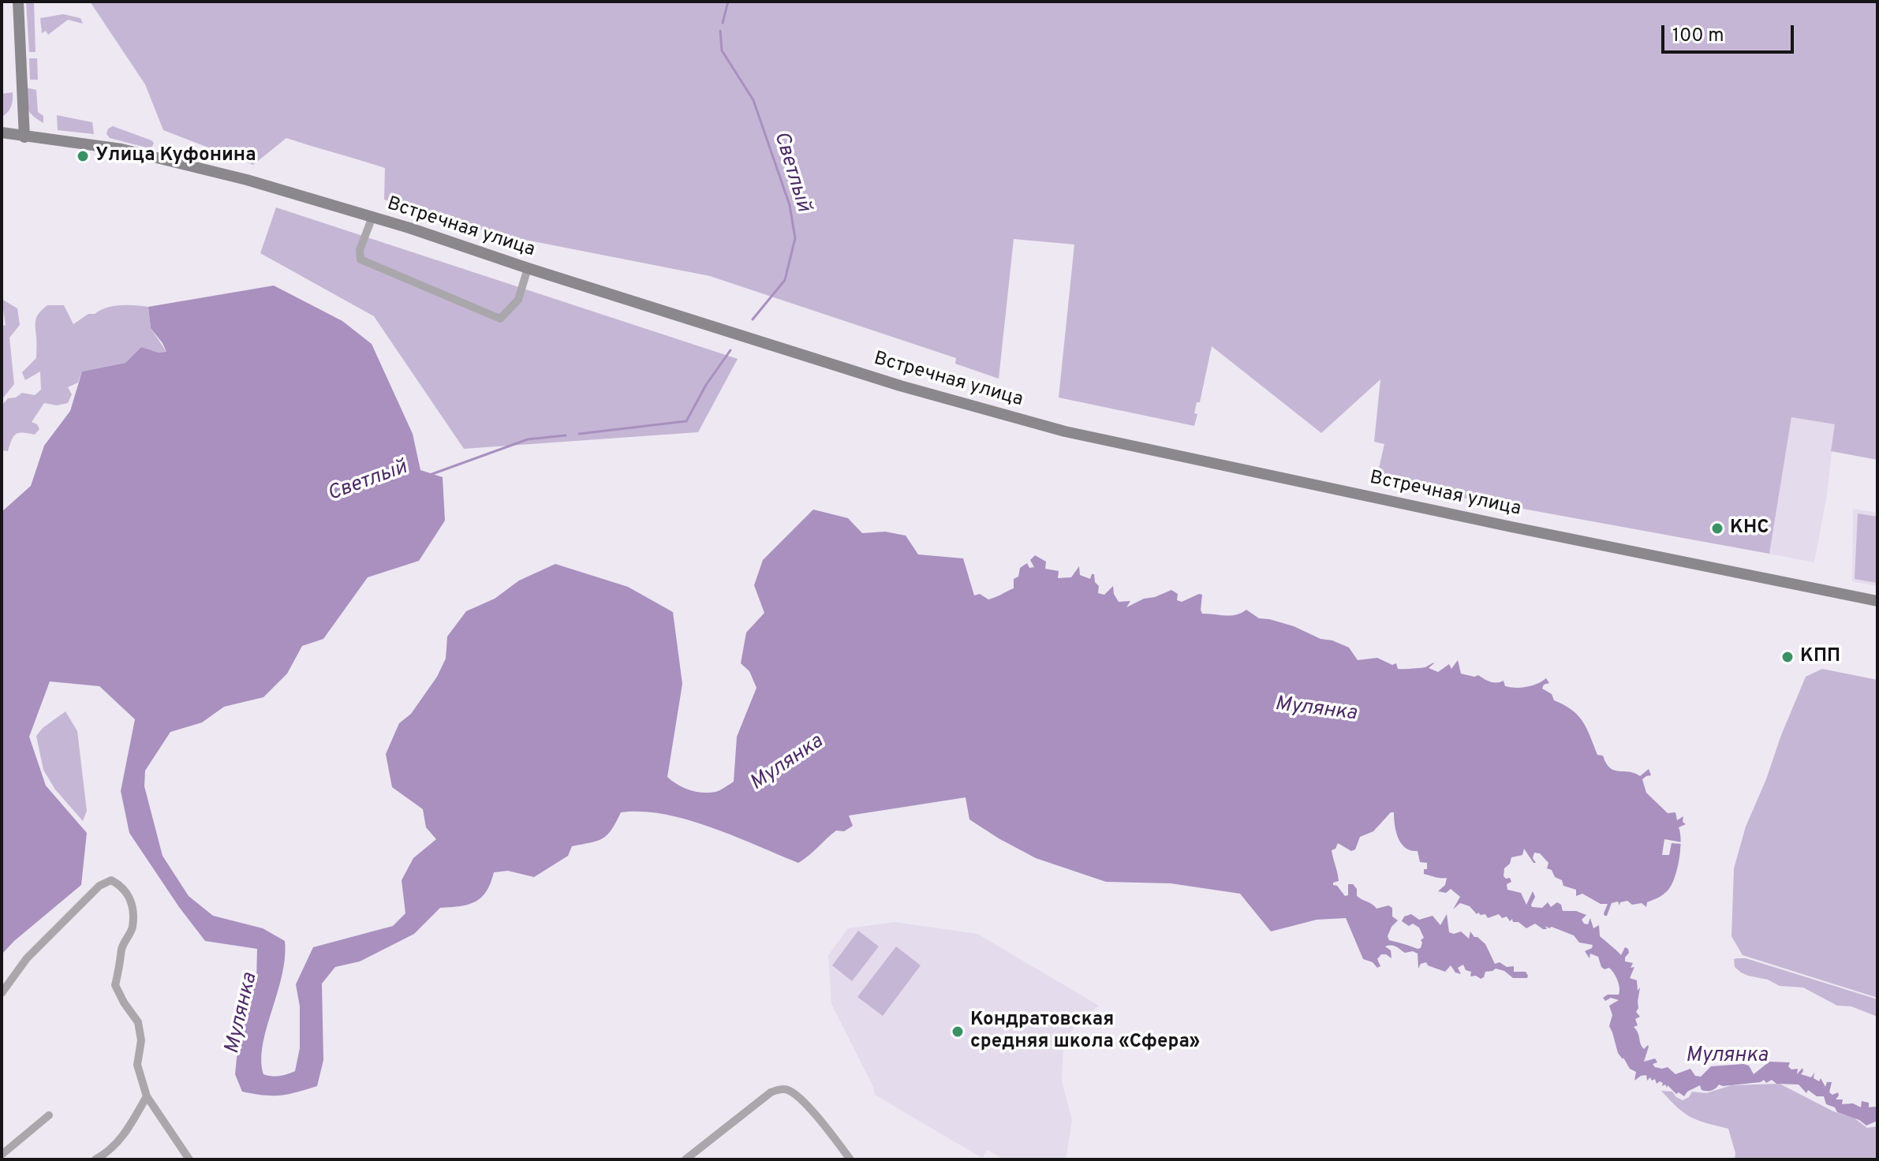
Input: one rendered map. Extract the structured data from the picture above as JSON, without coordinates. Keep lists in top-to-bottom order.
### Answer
{
  "streets": {
    "main road": ["Встречная улица"]
  },
  "water": ["Светлый", "Мулянка"],
  "places": [
    "Улица Куфонина",
    "КНС",
    "КПП",
    "Кондратовская средняя школа «Сфера»"
  ],
  "scale_bar": "100 m"
}
